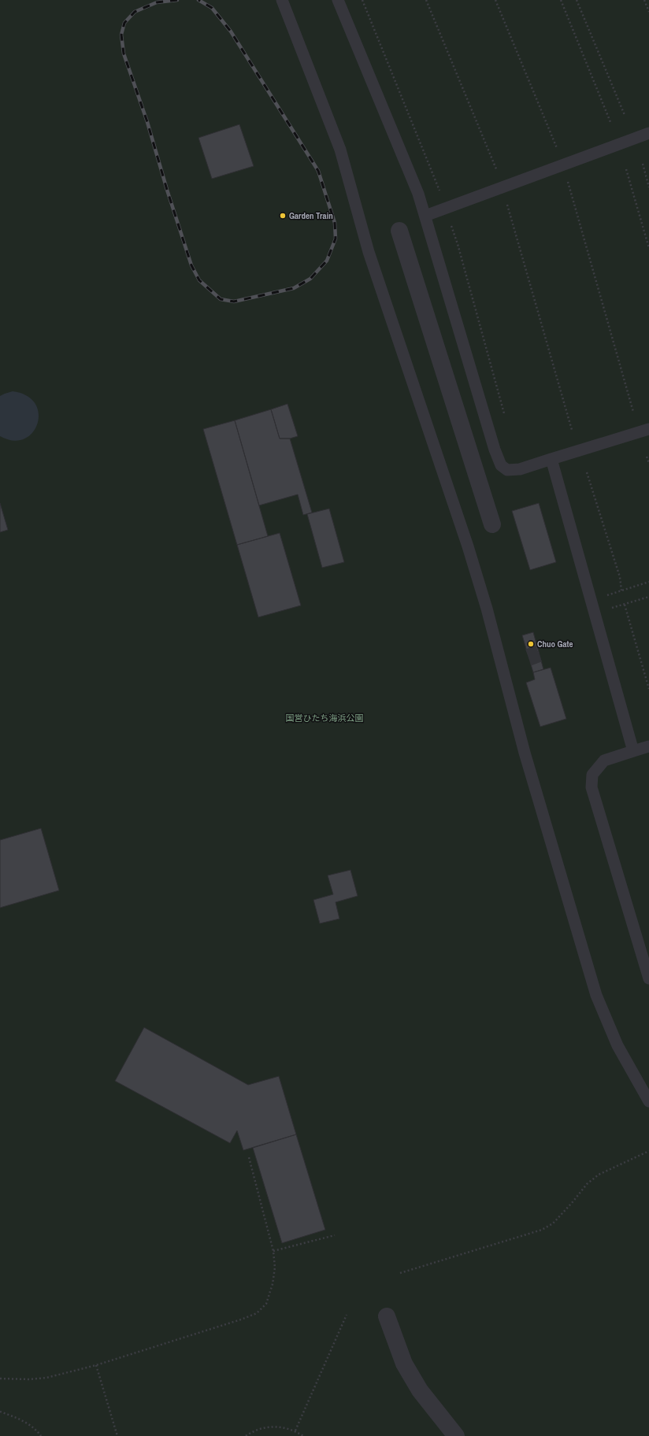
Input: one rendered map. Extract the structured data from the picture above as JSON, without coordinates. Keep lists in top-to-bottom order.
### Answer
{
  "parks": ["国営ひたち海浜公園"],
  "places": ["Garden Train", "Chuo Gate"]
}
